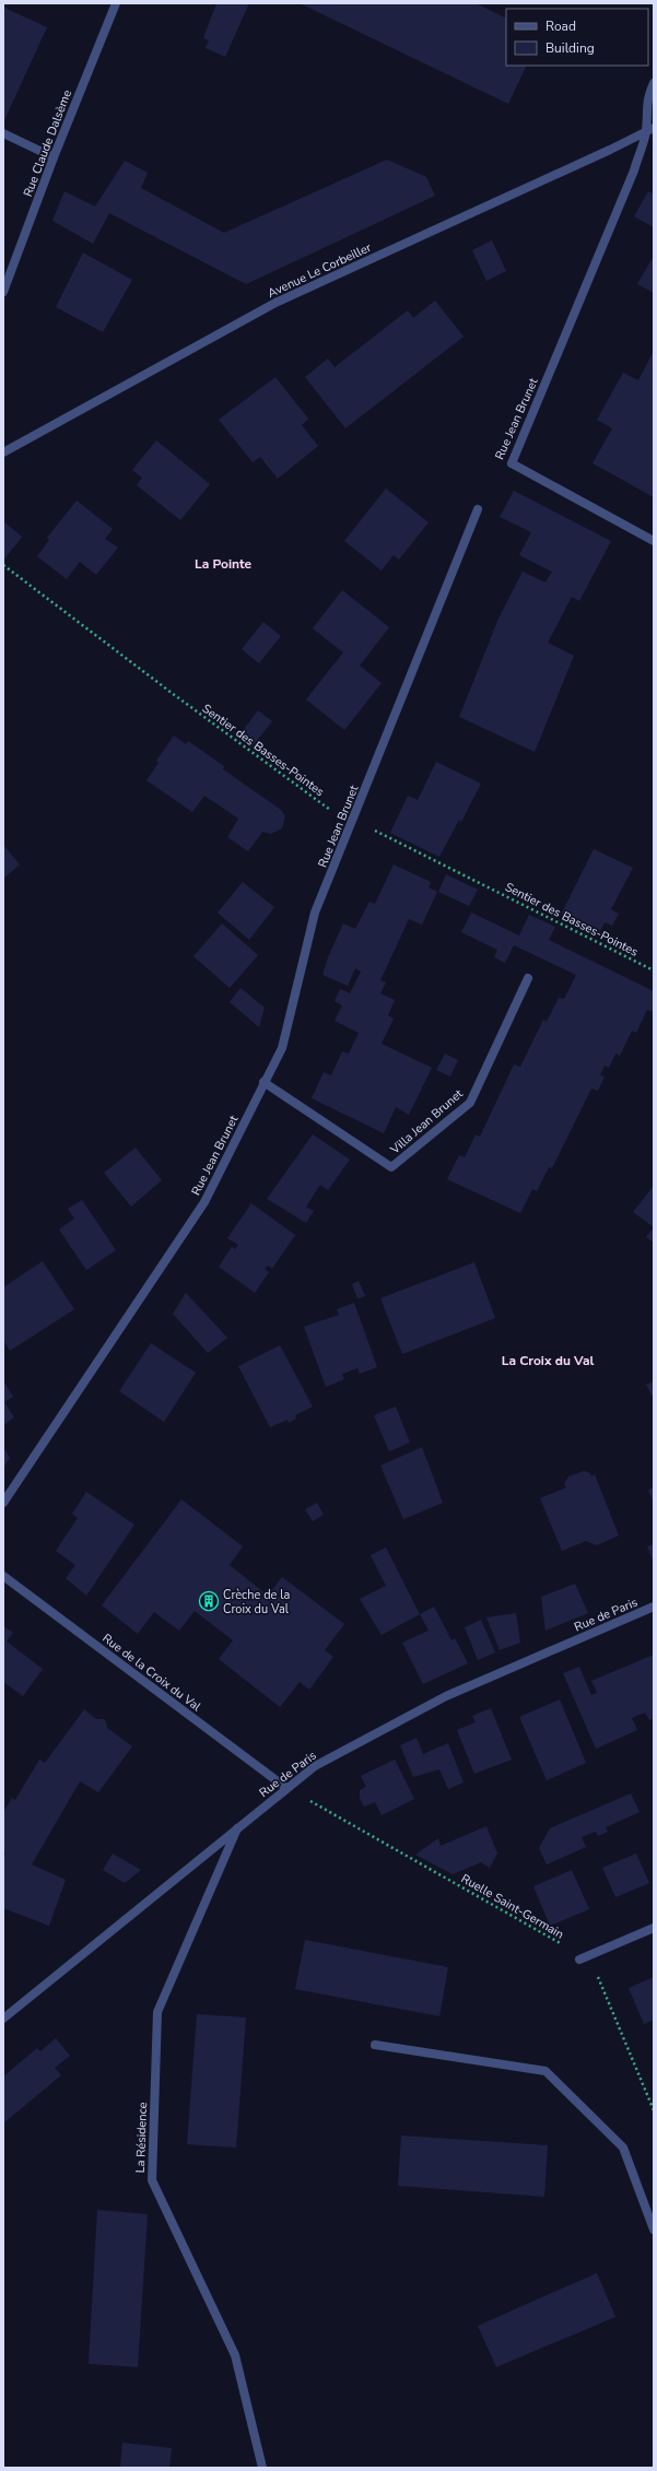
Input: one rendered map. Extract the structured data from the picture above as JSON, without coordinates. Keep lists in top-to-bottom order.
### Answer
{
  "streets": {
    "street": [
      "Rue Claude Dalsème",
      "Avenue Le Corbeiller",
      "Rue Jean Brunet",
      "Villa Jean Brunet",
      "Rue de Paris",
      "Rue de la Croix du Val",
      "La Résidence"
    ],
    "path": ["Sentier des Basses-Pointes", "Ruelle Saint-Germain"]
  },
  "crossings": [
    ["Avenue Le Corbeiller", "Rue Jean Brunet"],
    ["Rue Jean Brunet", "Sentier des Basses-Pointes"],
    ["Rue Jean Brunet", "Villa Jean Brunet"],
    ["Rue de Paris", "Rue de la Croix du Val"],
    ["Rue de Paris", "Ruelle Saint-Germain"],
    ["Rue de Paris", "La Résidence"],
    ["Rue de la Croix du Val", "Ruelle Saint-Germain"]
  ],
  "districts": ["La Pointe", "La Croix du Val"],
  "places": {
    "building": ["Crèche de la Croix du Val"]
  },
  "legend": ["Road", "Building"]
}
